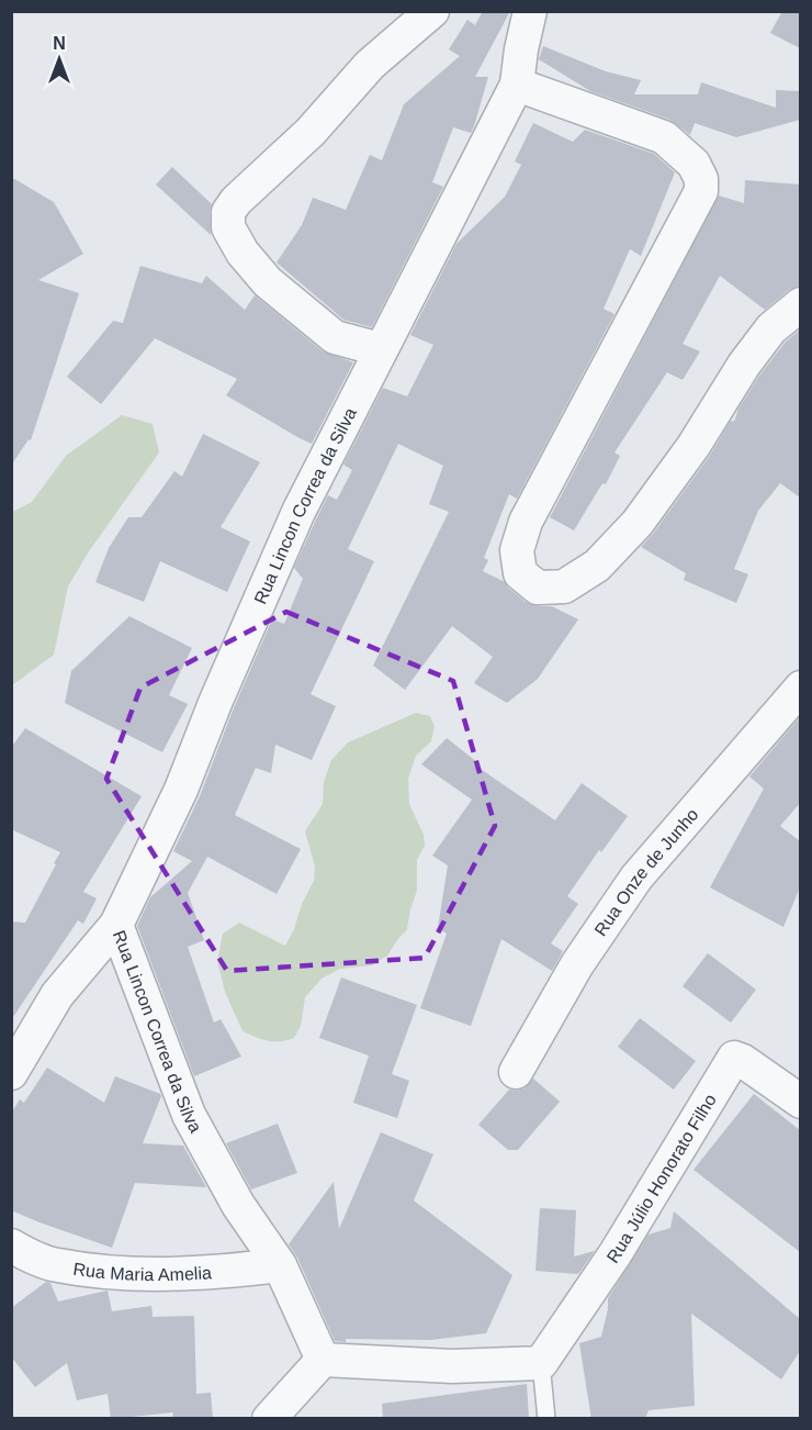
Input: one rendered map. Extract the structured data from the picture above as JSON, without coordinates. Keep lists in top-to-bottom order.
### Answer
{
  "streets": {
    "street": [
      "Rua Lincon Correa da Silva",
      "Rua Onze de Junho",
      "Rua Júlio Honorato Filho",
      "Rua Maria Amelia"
    ]
  },
  "crossings": [
    ["Rua Lincon Correa da Silva", "Rua Maria Amelia"]
  ],
  "north": "top"
}
